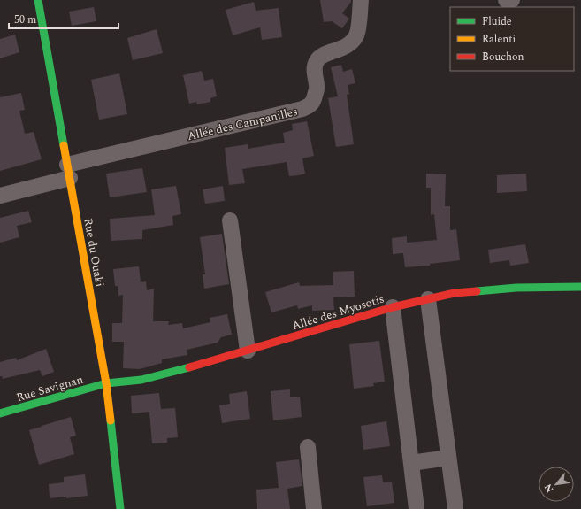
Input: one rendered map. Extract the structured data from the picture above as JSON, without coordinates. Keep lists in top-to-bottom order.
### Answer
{
  "streets": {
    "street": [
      "Allée des Campanilles",
      "Rue du Ouaki",
      "Allée des Myosotis",
      "Rue Savignan"
    ]
  },
  "crossings": [
    ["Allée des Campanilles", "Rue du Ouaki"],
    ["Rue du Ouaki", "Allée des Myosotis"],
    ["Rue du Ouaki", "Rue Savignan"],
    ["Allée des Myosotis", "Rue Savignan"]
  ],
  "legend": ["Fluide", "Ralenti", "Bouchon"],
  "scale_bar": "50 m",
  "north": "bottom left"
}
